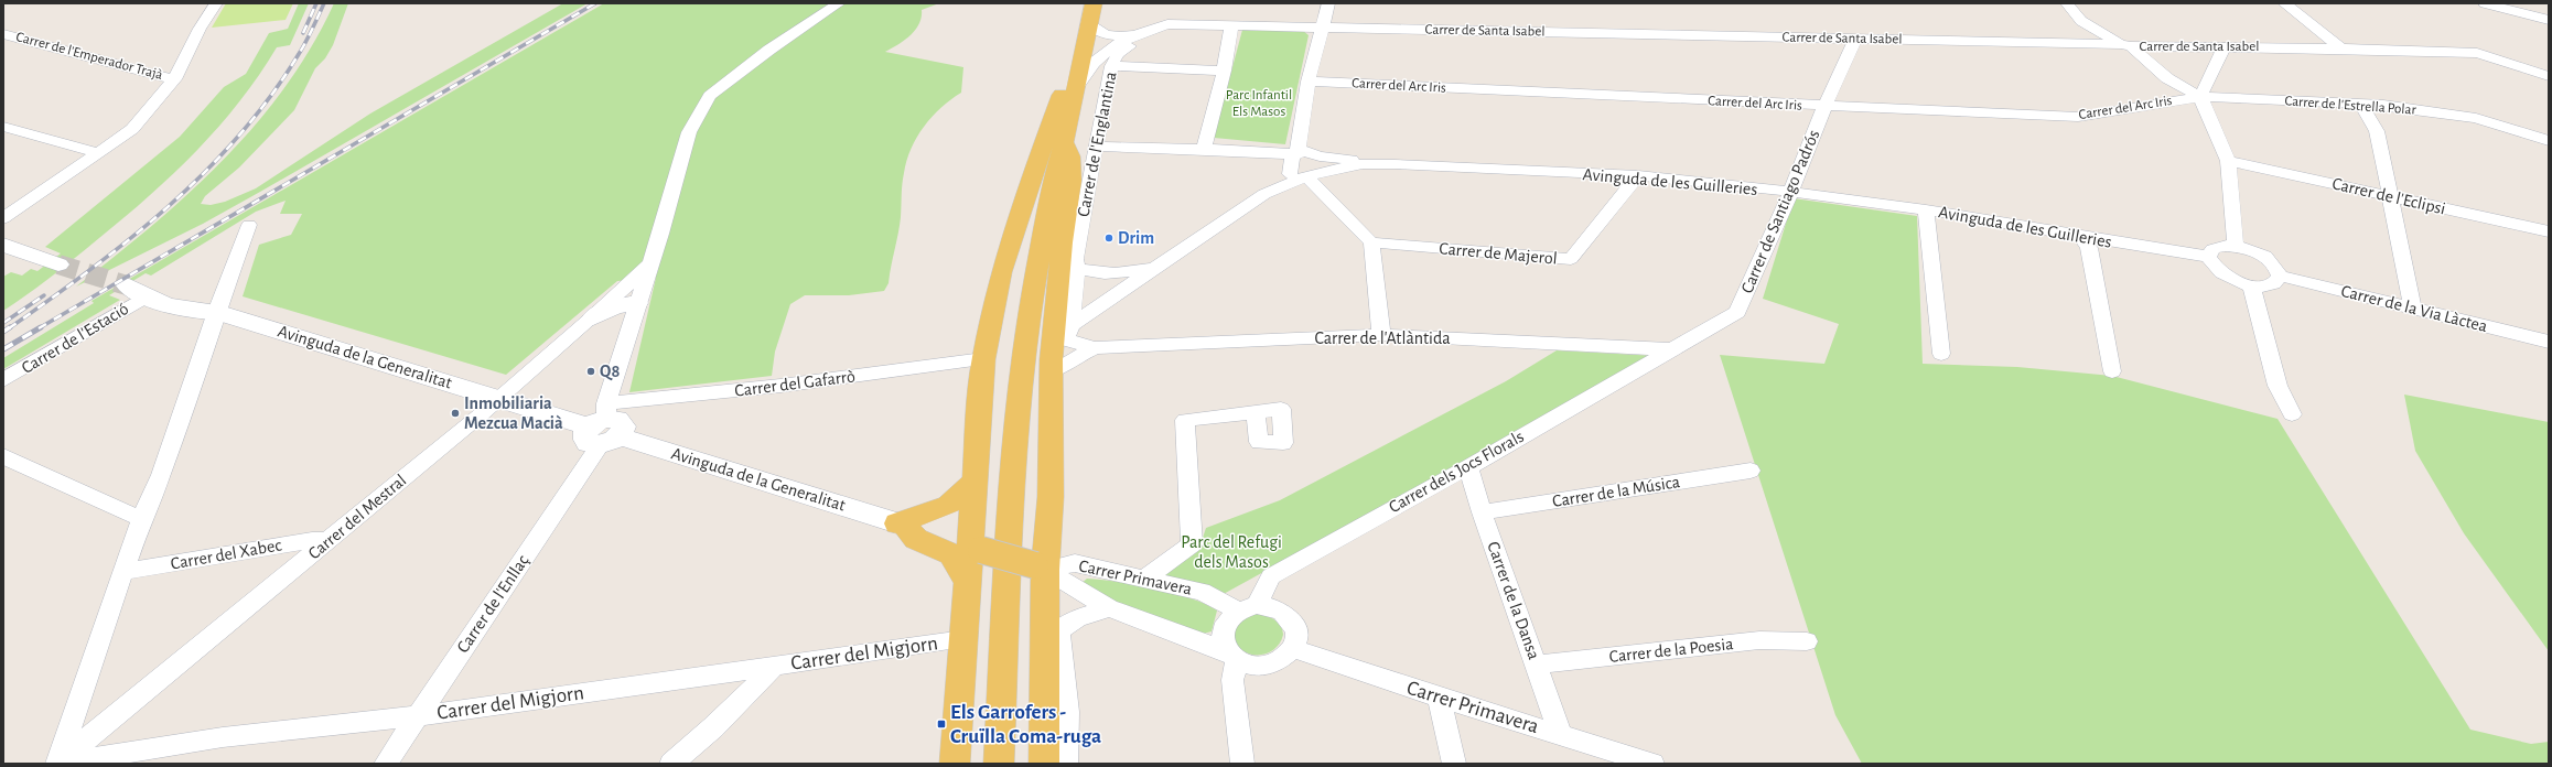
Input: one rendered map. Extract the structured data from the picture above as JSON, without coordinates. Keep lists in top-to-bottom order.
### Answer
{
  "streets": {
    "street": [
      "Carrer de Santa Isabel",
      "Carrer de l'Emperador Trajà",
      "Carrer del Arc Iris",
      "Carrer de l'Estrella Polar",
      "Carrer de l'Englantina",
      "Avinguda de les Guilleries",
      "Carrer de l'Eclipsi",
      "Carrer de Santiago Padrós",
      "Carrer de Majerol",
      "Carrer de la Via Làctea",
      "Carrer de l'Estació",
      "Carrer de l'Atlàntida",
      "Avinguda de la Generalitat",
      "Carrer del Gafarrò",
      "Carrer dels Jocs Florals",
      "Carrer de la Música",
      "Carrer del Mestral",
      "Carrer del Xabec",
      "Carrer Primavera",
      "Carrer de la Dansa",
      "Carrer de l'Enllaç",
      "Carrer de la Poesia",
      "Carrer del Migjorn"
    ]
  },
  "crossings": [
    ["Carrer de Santa Isabel", "Carrer de l'Englantina"],
    ["Carrer de Santa Isabel", "Carrer de Santiago Padrós"],
    ["Carrer del Arc Iris", "Carrer de l'Estrella Polar"],
    ["Carrer del Arc Iris", "Carrer de Santiago Padrós"],
    ["Carrer de l'Englantina", "Avinguda de les Guilleries"],
    ["Avinguda de les Guilleries", "Carrer de Santiago Padrós"],
    ["Avinguda de les Guilleries", "Carrer de Majerol"],
    ["Avinguda de les Guilleries", "Carrer de l'Atlàntida"],
    ["Carrer de Santiago Padrós", "Carrer de l'Atlàntida"],
    ["Carrer de Santiago Padrós", "Carrer dels Jocs Florals"],
    ["Carrer de l'Estació", "Avinguda de la Generalitat"],
    ["Carrer de l'Atlàntida", "Carrer dels Jocs Florals"],
    ["Avinguda de la Generalitat", "Carrer del Gafarrò"],
    ["Avinguda de la Generalitat", "Carrer del Mestral"],
    ["Avinguda de la Generalitat", "Carrer de l'Enllaç"],
    ["Carrer del Gafarrò", "Carrer de l'Enllaç"],
    ["Carrer dels Jocs Florals", "Carrer Primavera"],
    ["Carrer dels Jocs Florals", "Carrer de la Dansa"],
    ["Carrer de la Música", "Carrer de la Dansa"],
    ["Carrer del Mestral", "Carrer del Xabec"],
    ["Carrer del Mestral", "Carrer de l'Enllaç"],
    ["Carrer del Mestral", "Carrer del Migjorn"],
    ["Carrer Primavera", "Carrer de la Dansa"],
    ["Carrer de la Dansa", "Carrer de la Poesia"],
    ["Carrer de l'Enllaç", "Carrer del Migjorn"]
  ],
  "parks": ["Parc Infantil Els Masos", "Parc del Refugi dels Masos"],
  "places": {
    "other": ["Drim", "Q8", "Inmobiliaria Mezcua Macià"],
    "transit": ["Els Garrofers - Cruïlla Coma-ruga"]
  }
}
